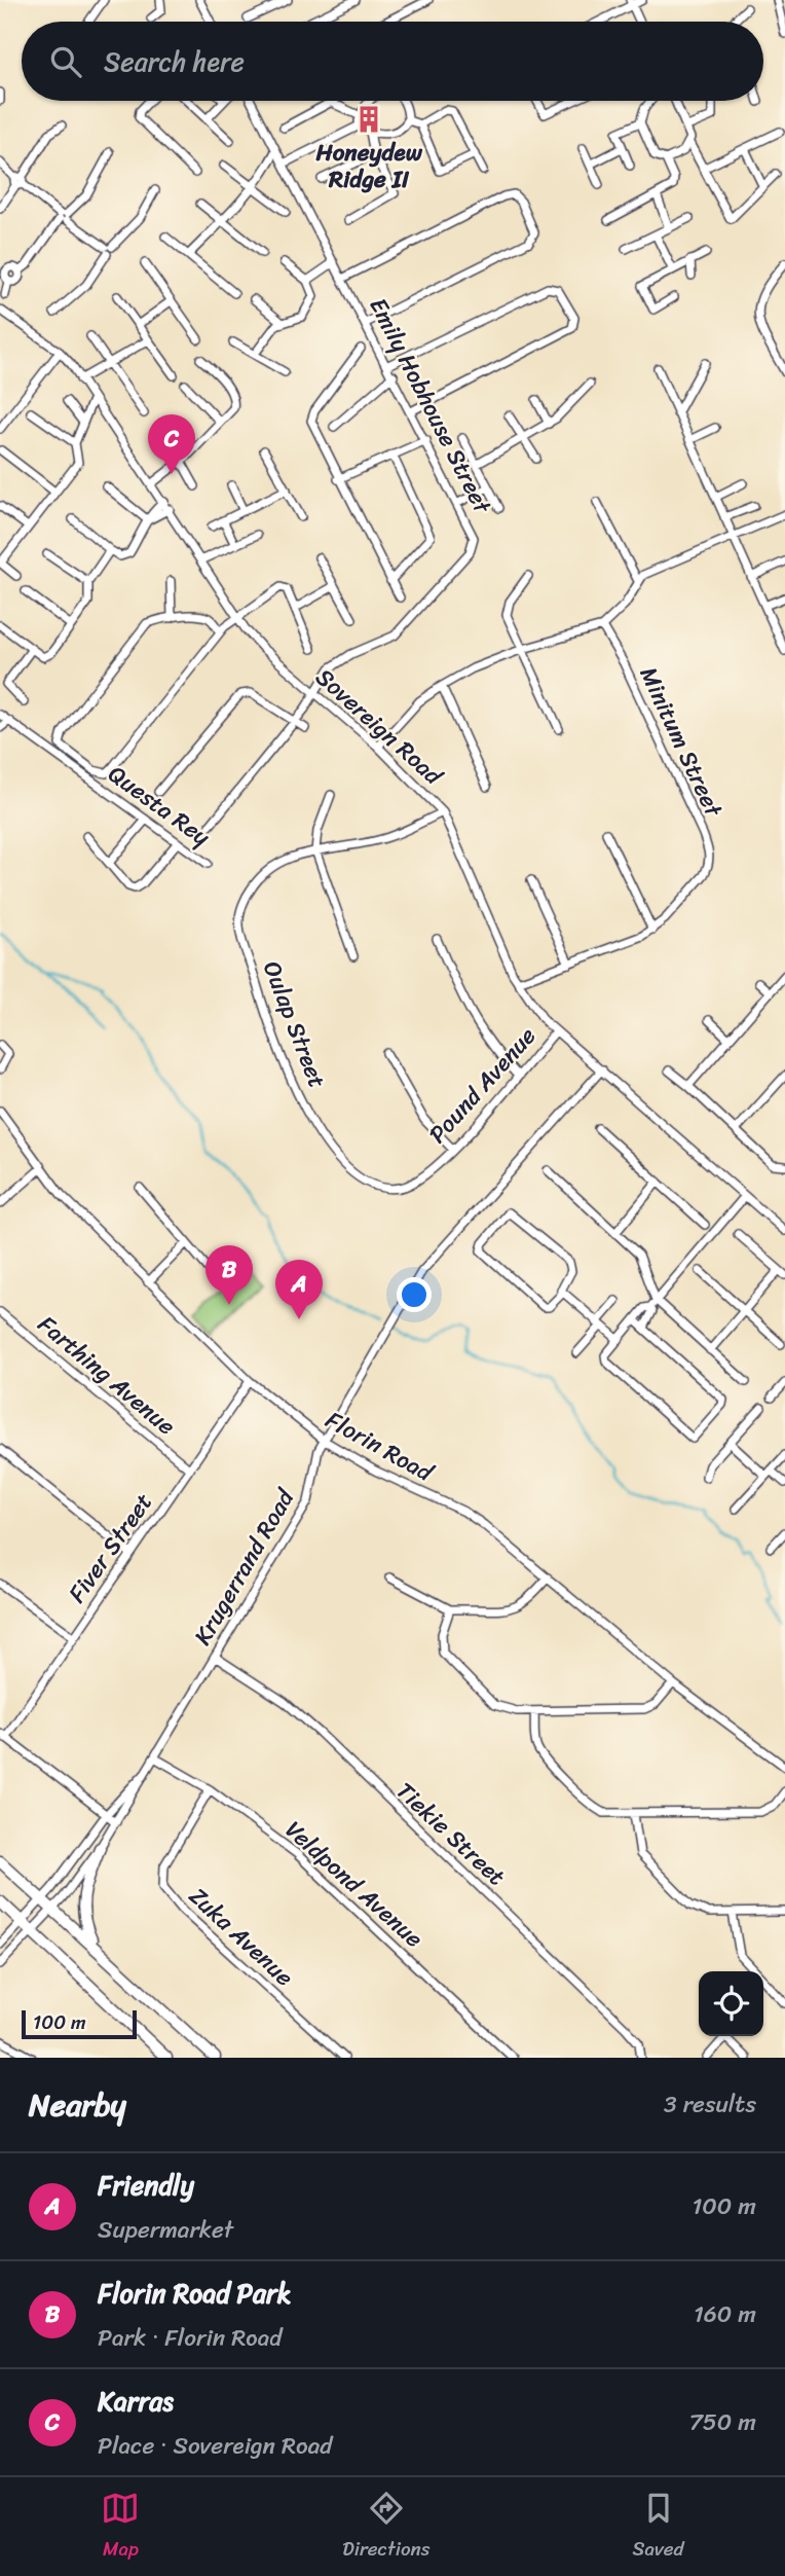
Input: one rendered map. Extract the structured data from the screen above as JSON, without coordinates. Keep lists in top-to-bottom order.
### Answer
{
  "streets": {
    "street": [
      "Emily Hobhouse Street",
      "Sovereign Road",
      "Minitum Street",
      "Questa Rey",
      "Oulap Street",
      "Pound Avenue",
      "Farthing Avenue",
      "Florin Road",
      "Fiver Street",
      "Krugerrand Road",
      "Tiekie Street",
      "Veldpond Avenue",
      "Zuka Avenue"
    ]
  },
  "crossings": [
    ["Emily Hobhouse Street", "Sovereign Road"],
    ["Sovereign Road", "Pound Avenue"],
    ["Sovereign Road", "Krugerrand Road"],
    ["Oulap Street", "Pound Avenue"],
    ["Farthing Avenue", "Fiver Street"],
    ["Florin Road", "Fiver Street"],
    ["Florin Road", "Krugerrand Road"],
    ["Krugerrand Road", "Tiekie Street"],
    ["Krugerrand Road", "Veldpond Avenue"],
    ["Veldpond Avenue", "Zuka Avenue"]
  ],
  "places": {
    "building": ["Honeydew Ridge II"]
  },
  "scale_bar": "100 m",
  "page": {
    "search": "Search here",
    "pins": ["C", "B", "A"],
    "scale": "100 m",
    "heading": ["Nearby", "3 results"],
    "list": [
      {
        "mark": "A",
        "name": "Friendly",
        "note": "Supermarket",
        "value": "100 m"
      },
      {
        "mark": "B",
        "name": "Florin Road Park",
        "note": "Park · Florin Road",
        "value": "160 m"
      },
      {
        "mark": "C",
        "name": "Karras",
        "note": "Place · Sovereign Road",
        "value": "750 m"
      }
    ],
    "nav": ["Map", "Directions", "Saved"]
  }
}
